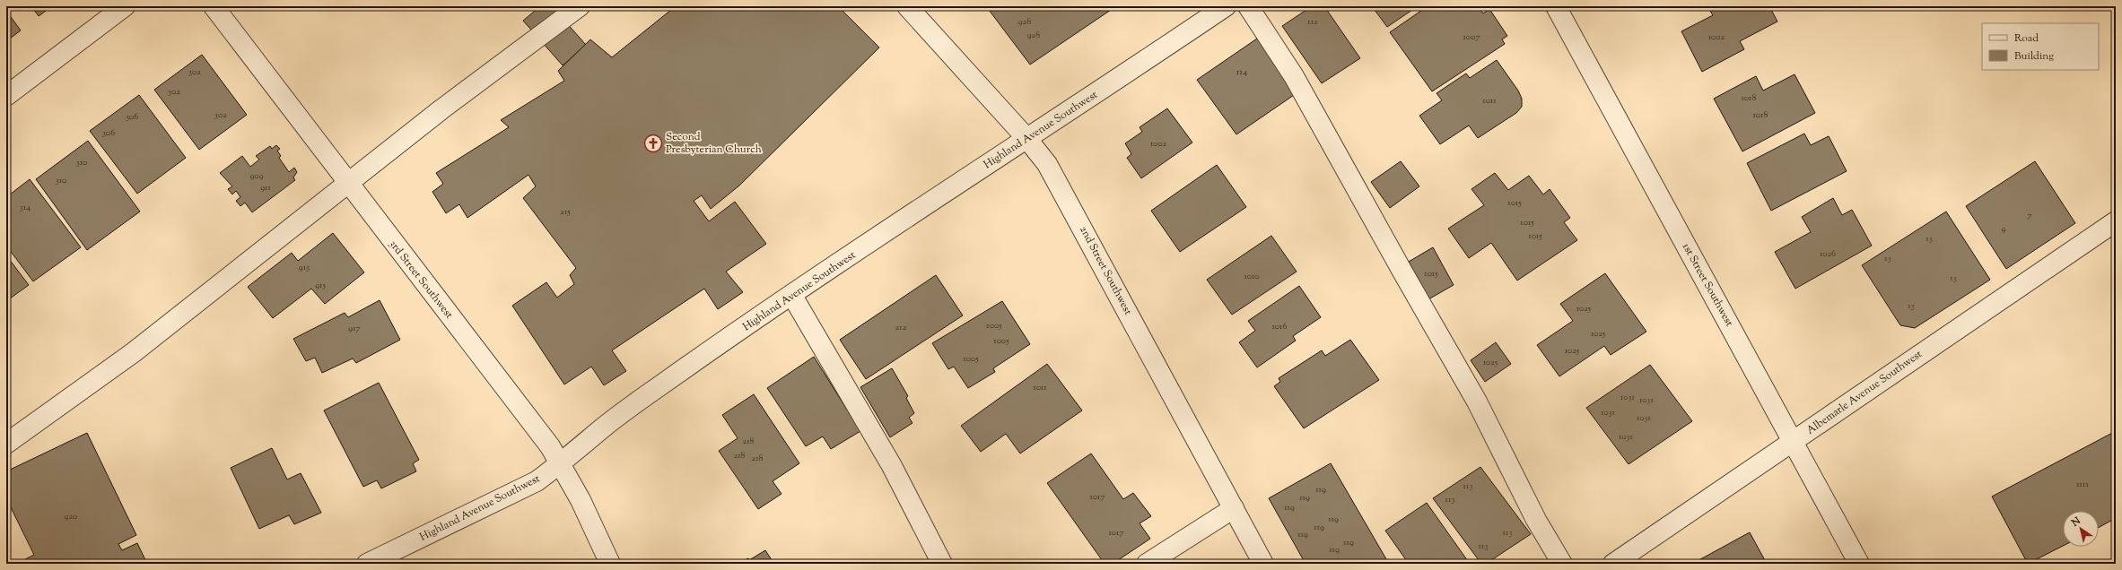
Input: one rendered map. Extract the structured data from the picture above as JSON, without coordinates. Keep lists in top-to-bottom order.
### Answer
{
  "streets": {
    "street": [
      "Highland Avenue Southwest",
      "2nd Street Southwest",
      "3rd Street Southwest",
      "1st Street Southwest",
      "Albemarle Avenue Southwest"
    ]
  },
  "crossings": [
    ["Highland Avenue Southwest", "2nd Street Southwest"],
    ["Highland Avenue Southwest", "3rd Street Southwest"],
    ["1st Street Southwest", "Albemarle Avenue Southwest"]
  ],
  "places": {
    "church": ["Second Presbyterian Church"]
  },
  "house_numbers": [
    "928",
    "112",
    "928",
    "1007",
    "1002",
    "302",
    "114",
    "302",
    "1018",
    "1011",
    "302",
    "1018",
    "306",
    "306",
    "1002",
    "310",
    "909",
    "310",
    "911",
    "1015",
    "314",
    "215",
    "7",
    "1015",
    "9",
    "1015",
    "13",
    "1026",
    "13",
    "913",
    "1015",
    "1010",
    "13",
    "915",
    "13",
    "1025",
    "1005",
    "1016",
    "212",
    "917",
    "1025",
    "1005",
    "1025",
    "1005",
    "1025",
    "1011",
    "1031",
    "1031",
    "1031",
    "1031",
    "1031",
    "218",
    "218",
    "218",
    "1111",
    "113",
    "119",
    "1017",
    "119",
    "113",
    "119",
    "920",
    "119",
    "119",
    "1017",
    "113",
    "119",
    "119",
    "113",
    "119"
  ],
  "legend": ["Road", "Building"],
  "north": "top left"
}
